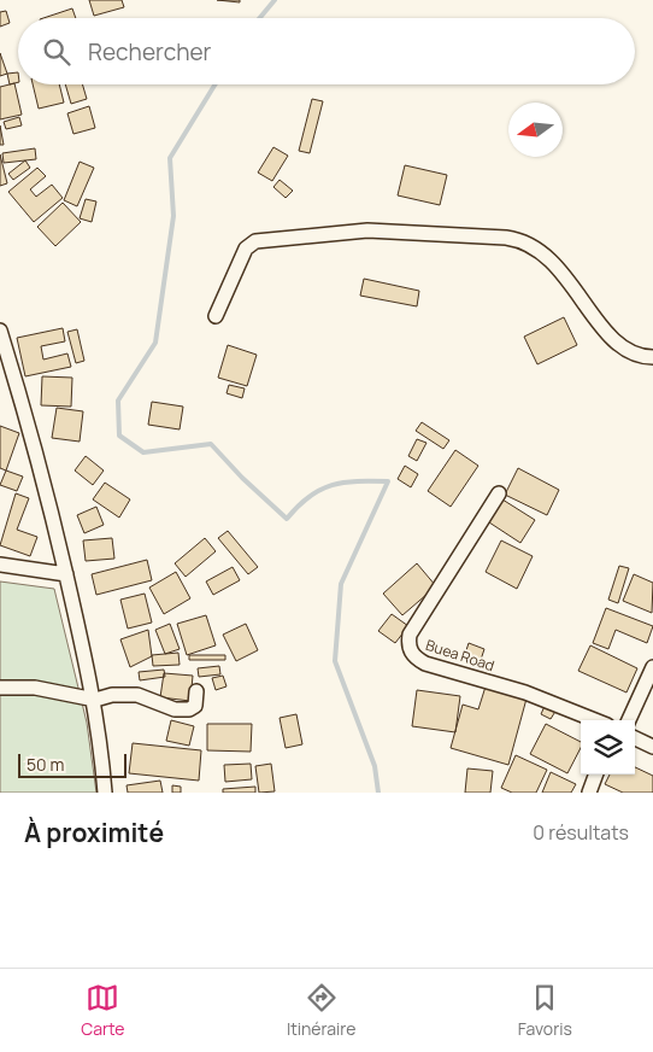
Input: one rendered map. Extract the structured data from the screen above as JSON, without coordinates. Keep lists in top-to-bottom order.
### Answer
{
  "streets": {
    "street": ["Buea Road"]
  },
  "scale_bar": "50 m",
  "north": "left",
  "page": {
    "search": "Rechercher",
    "scale": "50 m",
    "heading": ["À proximité", "0 résultats"],
    "nav": ["Carte", "Itinéraire", "Favoris"]
  }
}
